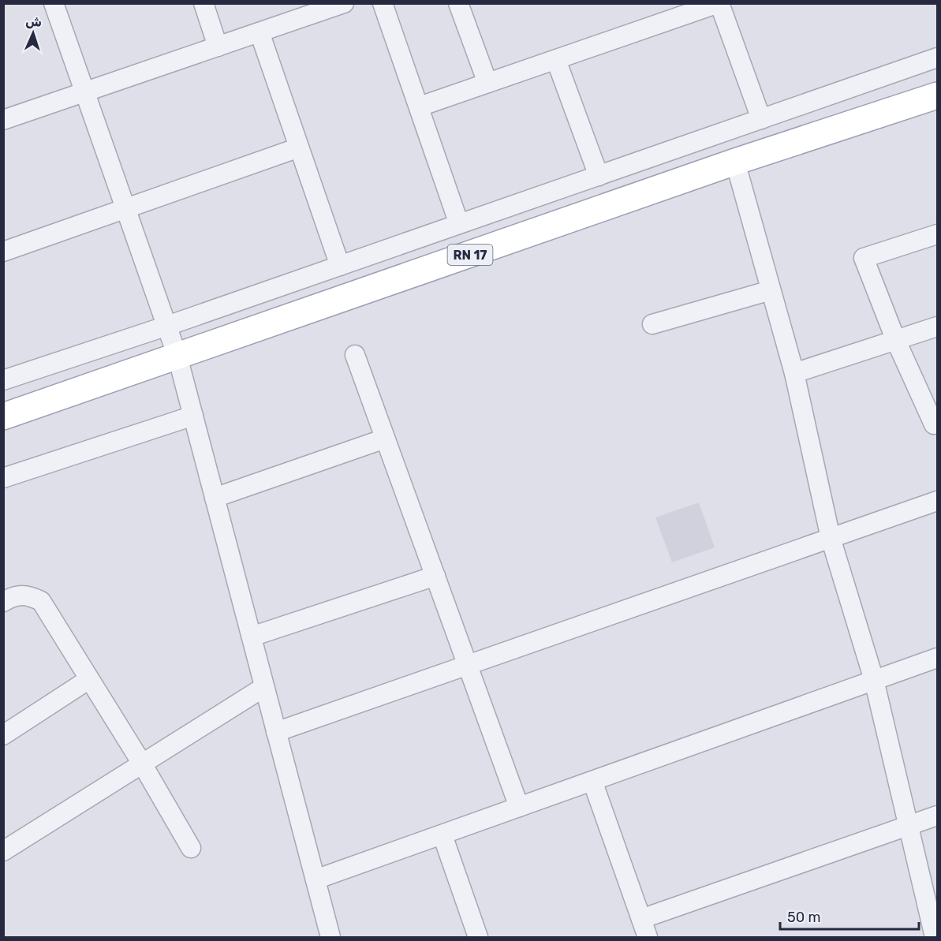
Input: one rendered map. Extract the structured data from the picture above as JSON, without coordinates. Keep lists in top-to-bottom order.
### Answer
{
  "streets": {
    "main road": ["RN 17"]
  },
  "scale_bar": "50 m",
  "north": "top"
}
